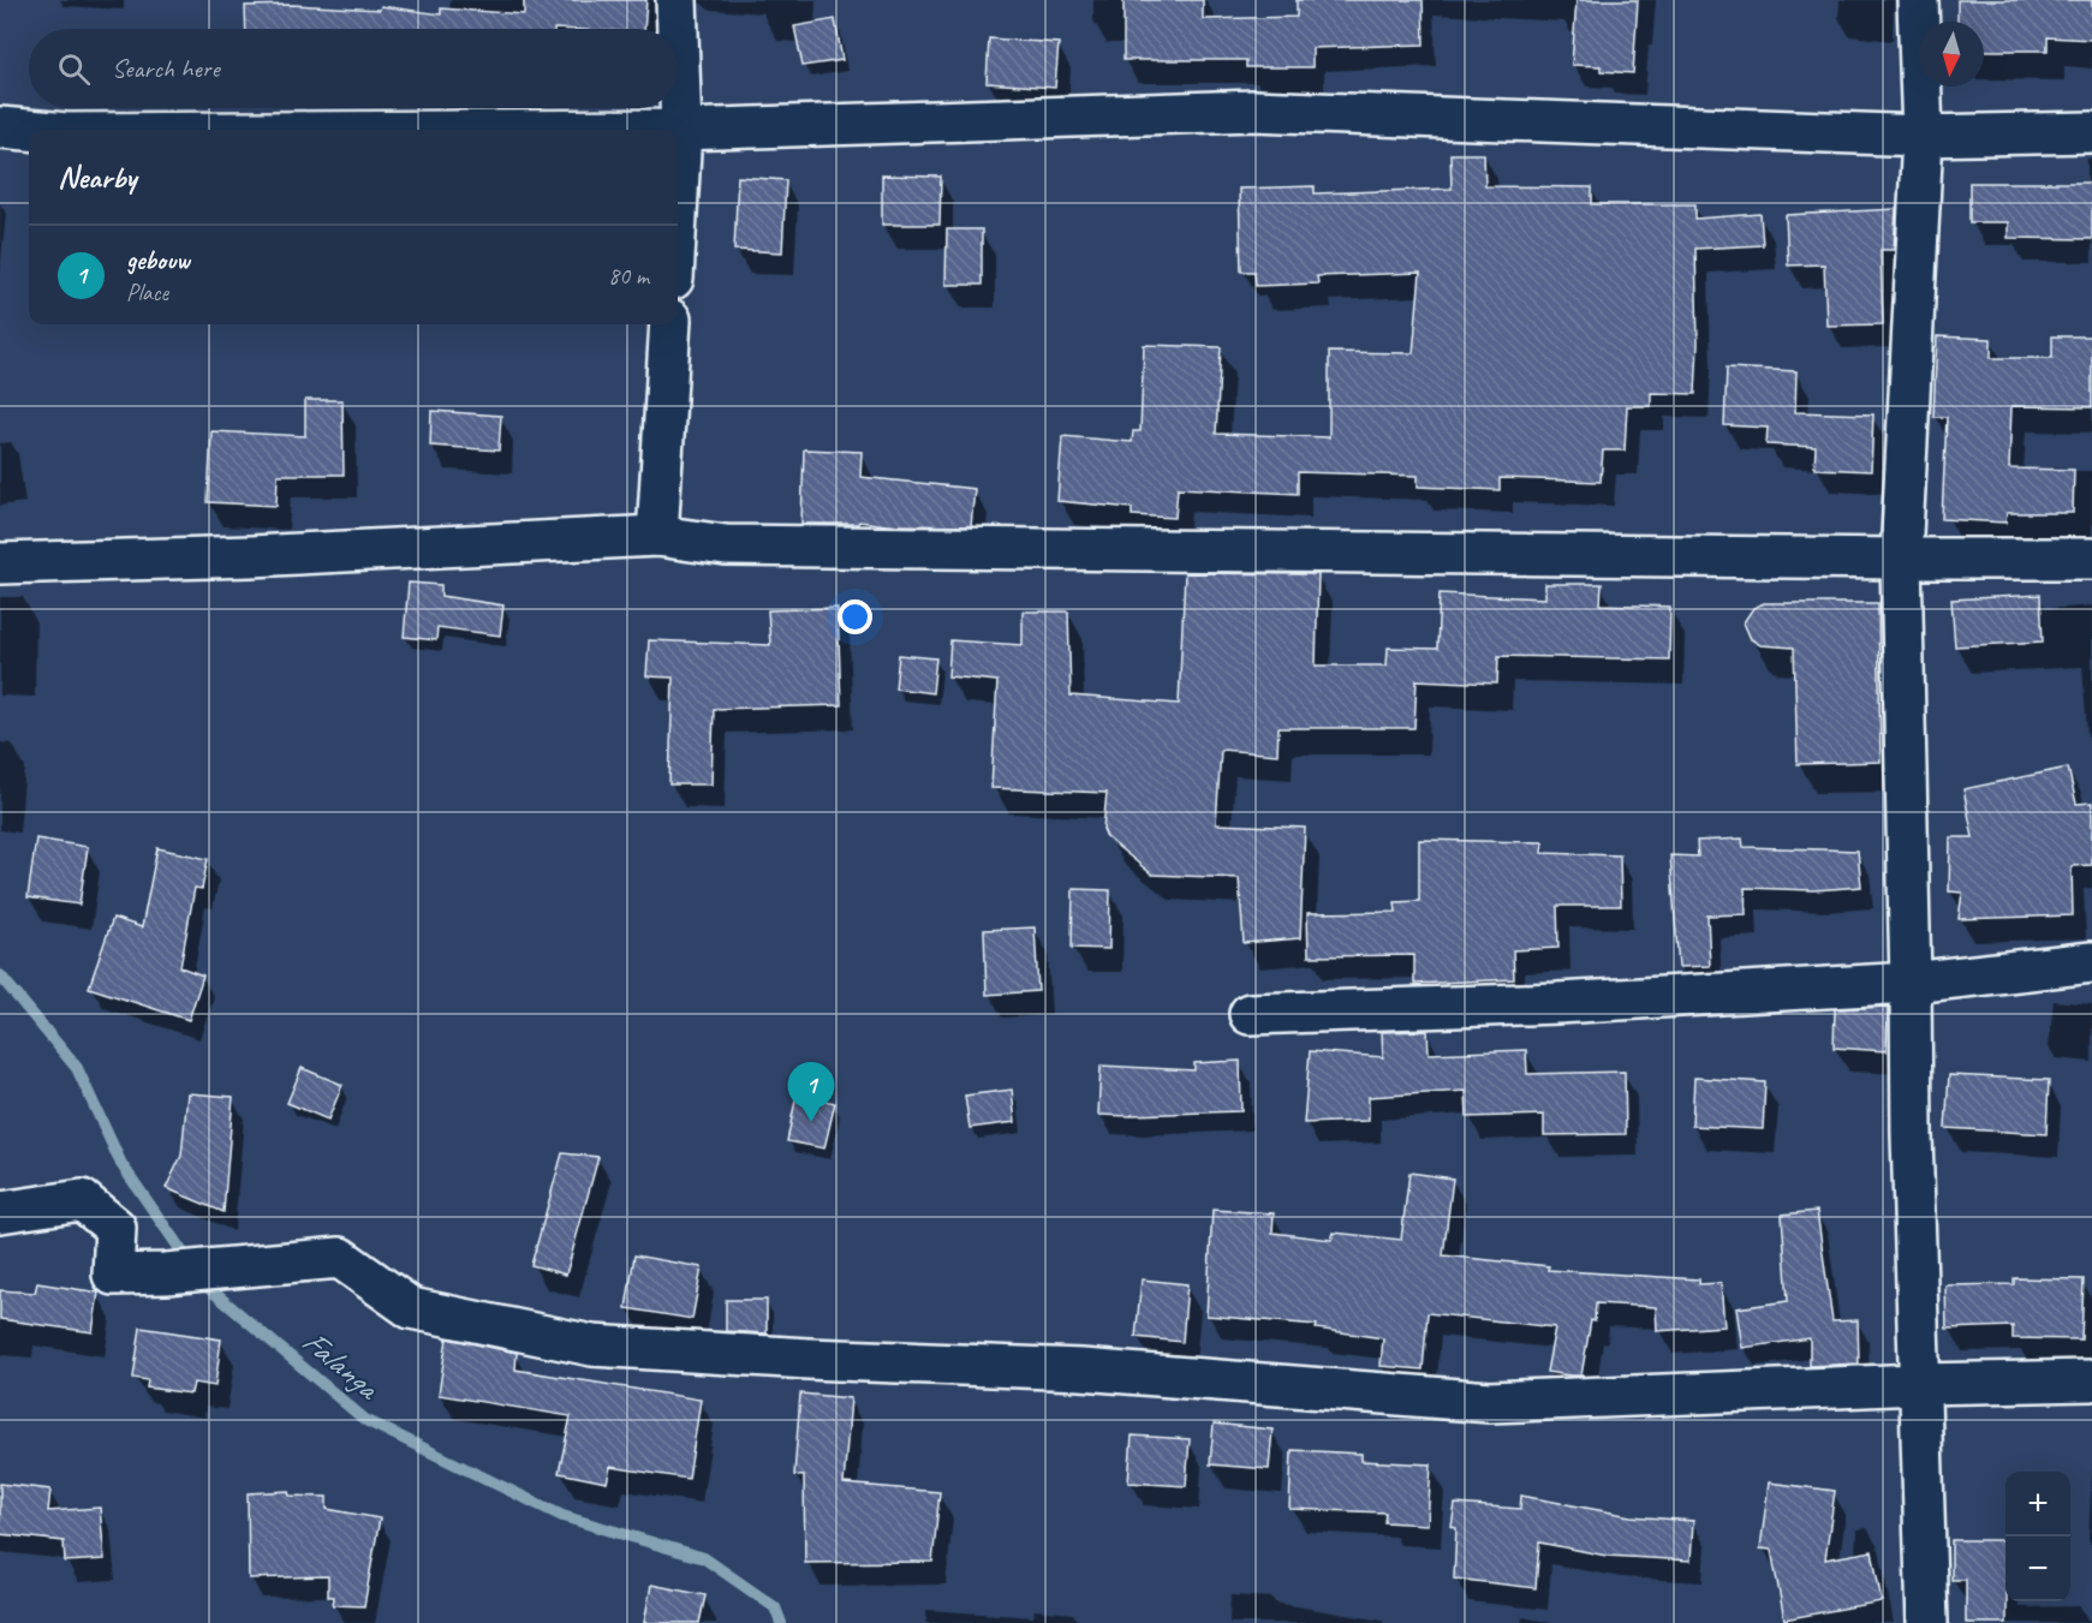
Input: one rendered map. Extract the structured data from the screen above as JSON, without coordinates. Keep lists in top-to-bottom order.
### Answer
{
  "water": ["Falanga"],
  "north": "bottom",
  "page": {
    "search": "Search here",
    "heading": "Nearby",
    "list": [
      {
        "mark": "1",
        "name": "gebouw",
        "note": "Place",
        "value": "80 m"
      }
    ],
    "pins": "1",
    "map_buttons": ["+", "−"]
  }
}
